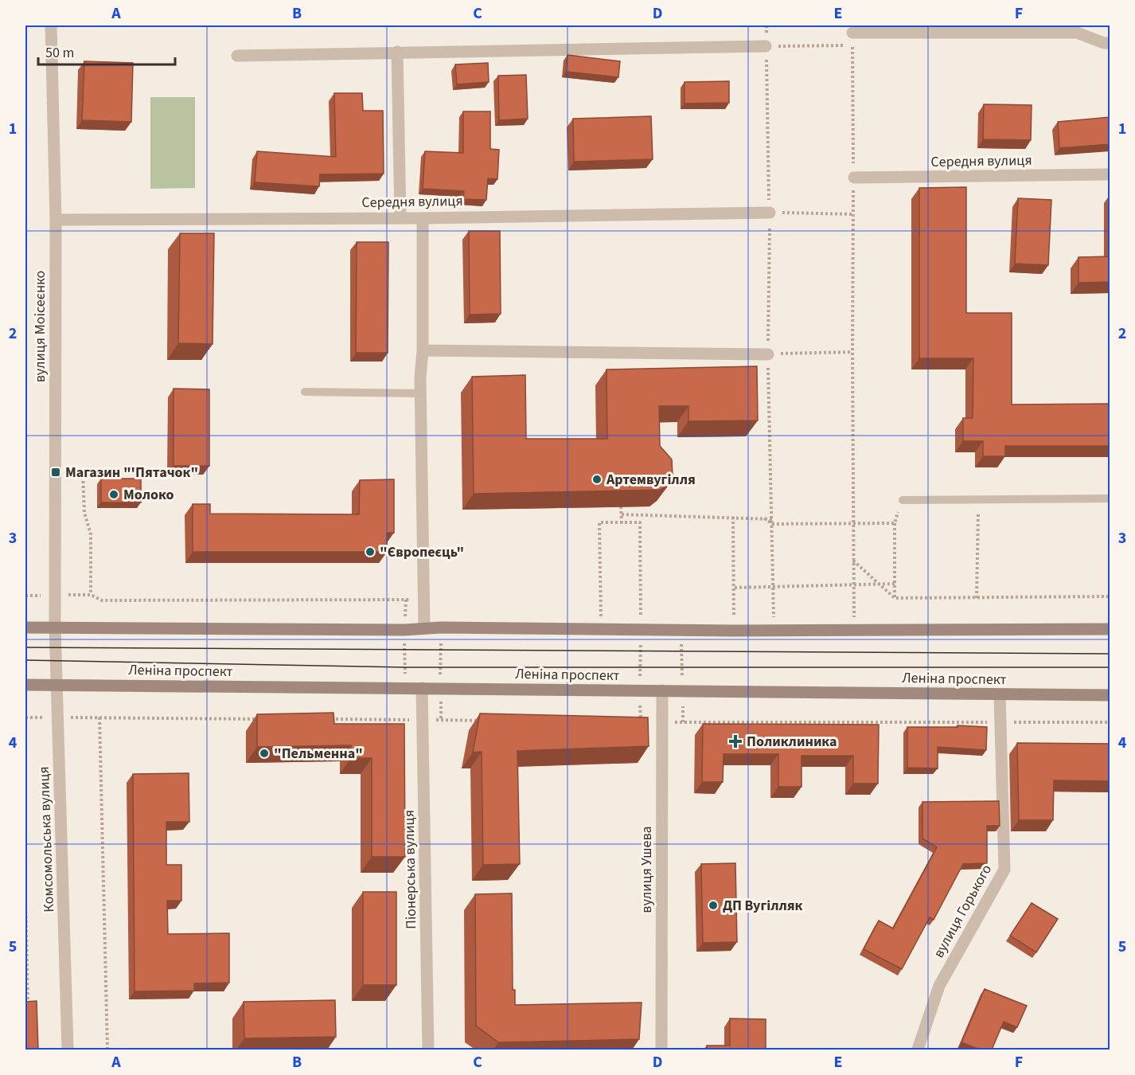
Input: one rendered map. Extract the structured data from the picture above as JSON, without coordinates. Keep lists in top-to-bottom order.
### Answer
{
  "streets": {
    "main road": ["Леніна проспект"],
    "street": [
      "Середня вулиця",
      "вулиця Моісеєнко",
      "Комсомольська вулиця",
      "Піонерська вулиця",
      "вулиця Ушева",
      "вулиця Горького"
    ]
  },
  "crossings": [
    ["Середня вулиця", "вулиця Моісеєнко"],
    ["вулиця Моісеєнко", "Комсомольська вулиця"],
    ["Леніна проспект", "Комсомольська вулиця"],
    ["Леніна проспект", "Піонерська вулиця"],
    ["Леніна проспект", "вулиця Ушева"],
    ["Леніна проспект", "вулиця Горького"]
  ],
  "places": {
    "transit": ["Магазин \"'Пятачок\""],
    "other": [
      "Артемвугілля",
      "Молоко",
      "\"Європеєць\"",
      "\"Пельменна\"",
      "ДП Вугілляк"
    ],
    "health": ["Поликлиника"]
  },
  "scale_bar": "50 m",
  "grid": {
    "columns": [
      "A",
      "B",
      "C",
      "D",
      "E",
      "F"
    ],
    "rows": [
      "1",
      "2",
      "3",
      "4",
      "5"
    ]
  }
}
